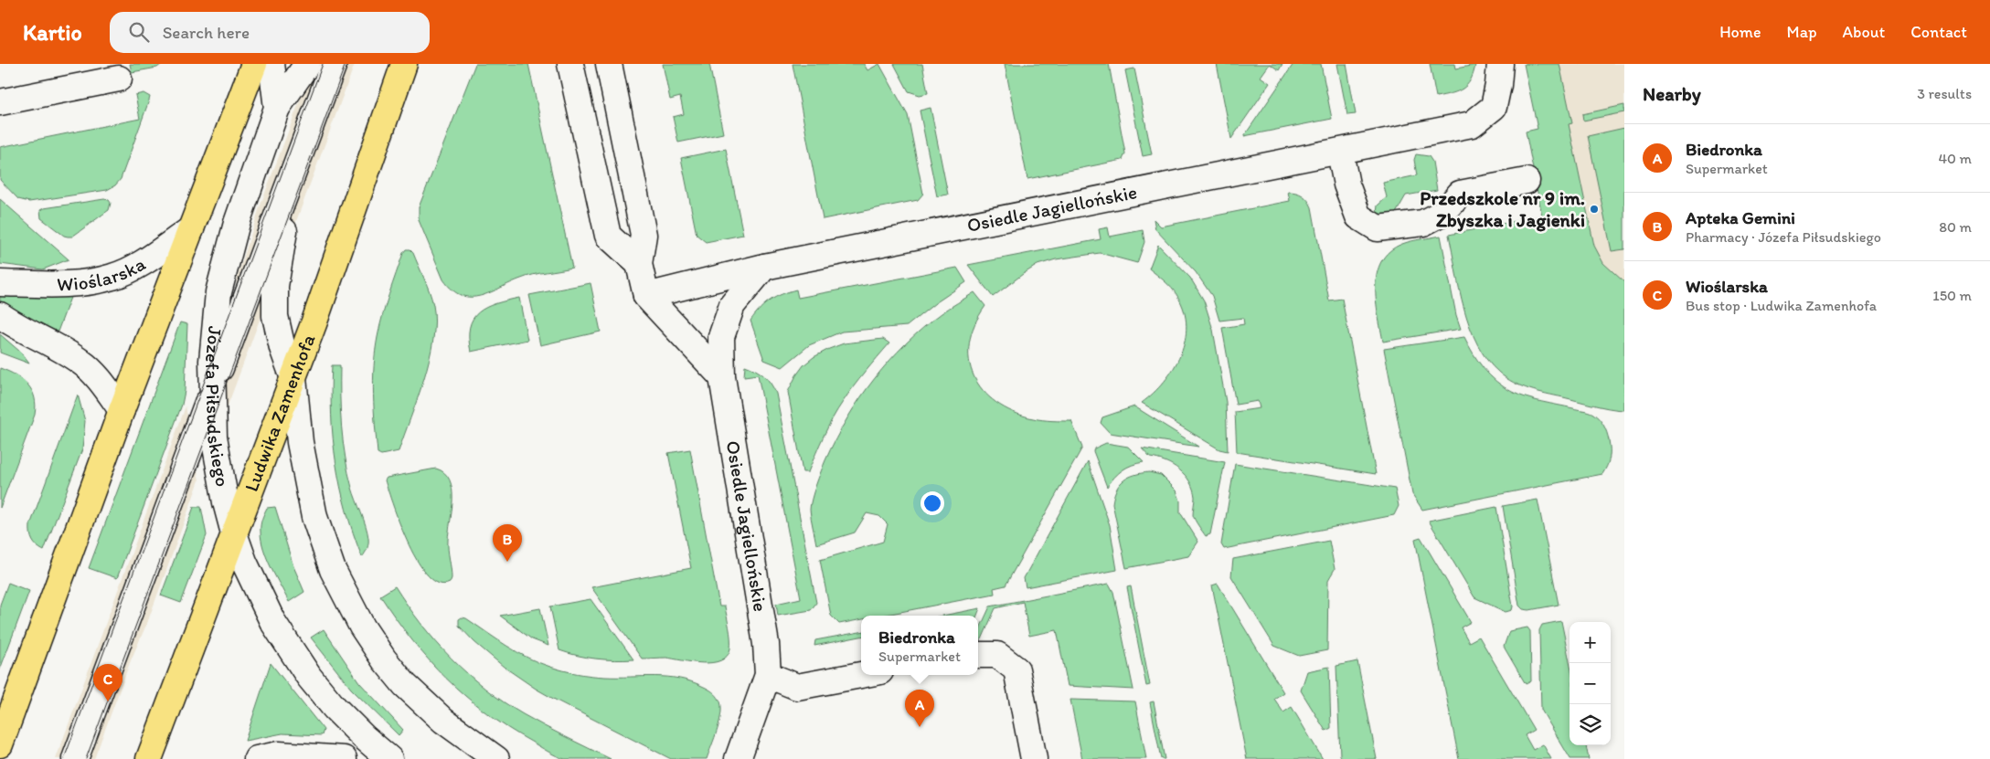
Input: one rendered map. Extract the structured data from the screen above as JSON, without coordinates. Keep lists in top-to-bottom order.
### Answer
{
  "streets": {
    "main road": ["Ludwika Zamenhofa"],
    "street": ["Osiedle Jagiellońskie", "Wioślarska", "Józefa Piłsudskiego"]
  },
  "crossings": [
    ["Józefa Piłsudskiego", "Ludwika Zamenhofa"]
  ],
  "places": ["Przedszkole nr 9 im. Zbyszka i Jagienki"],
  "page": {
    "header": "Kartio",
    "search": "Search here",
    "nav": [
      "Home",
      "Map",
      "About",
      "Contact"
    ],
    "heading": ["Nearby", "3 results"],
    "list": [
      {
        "mark": "A",
        "name": "Biedronka",
        "note": "Supermarket",
        "value": "40 m"
      },
      {
        "mark": "B",
        "name": "Apteka Gemini",
        "note": "Pharmacy · Józefa Piłsudskiego",
        "value": "80 m"
      },
      {
        "mark": "C",
        "name": "Wioślarska",
        "note": "Bus stop · Ludwika Zamenhofa",
        "value": "150 m"
      }
    ],
    "pins": ["B", "C", "A"],
    "popup": ["Biedronka", "Supermarket"],
    "map_buttons": ["+", "−"]
  }
}
